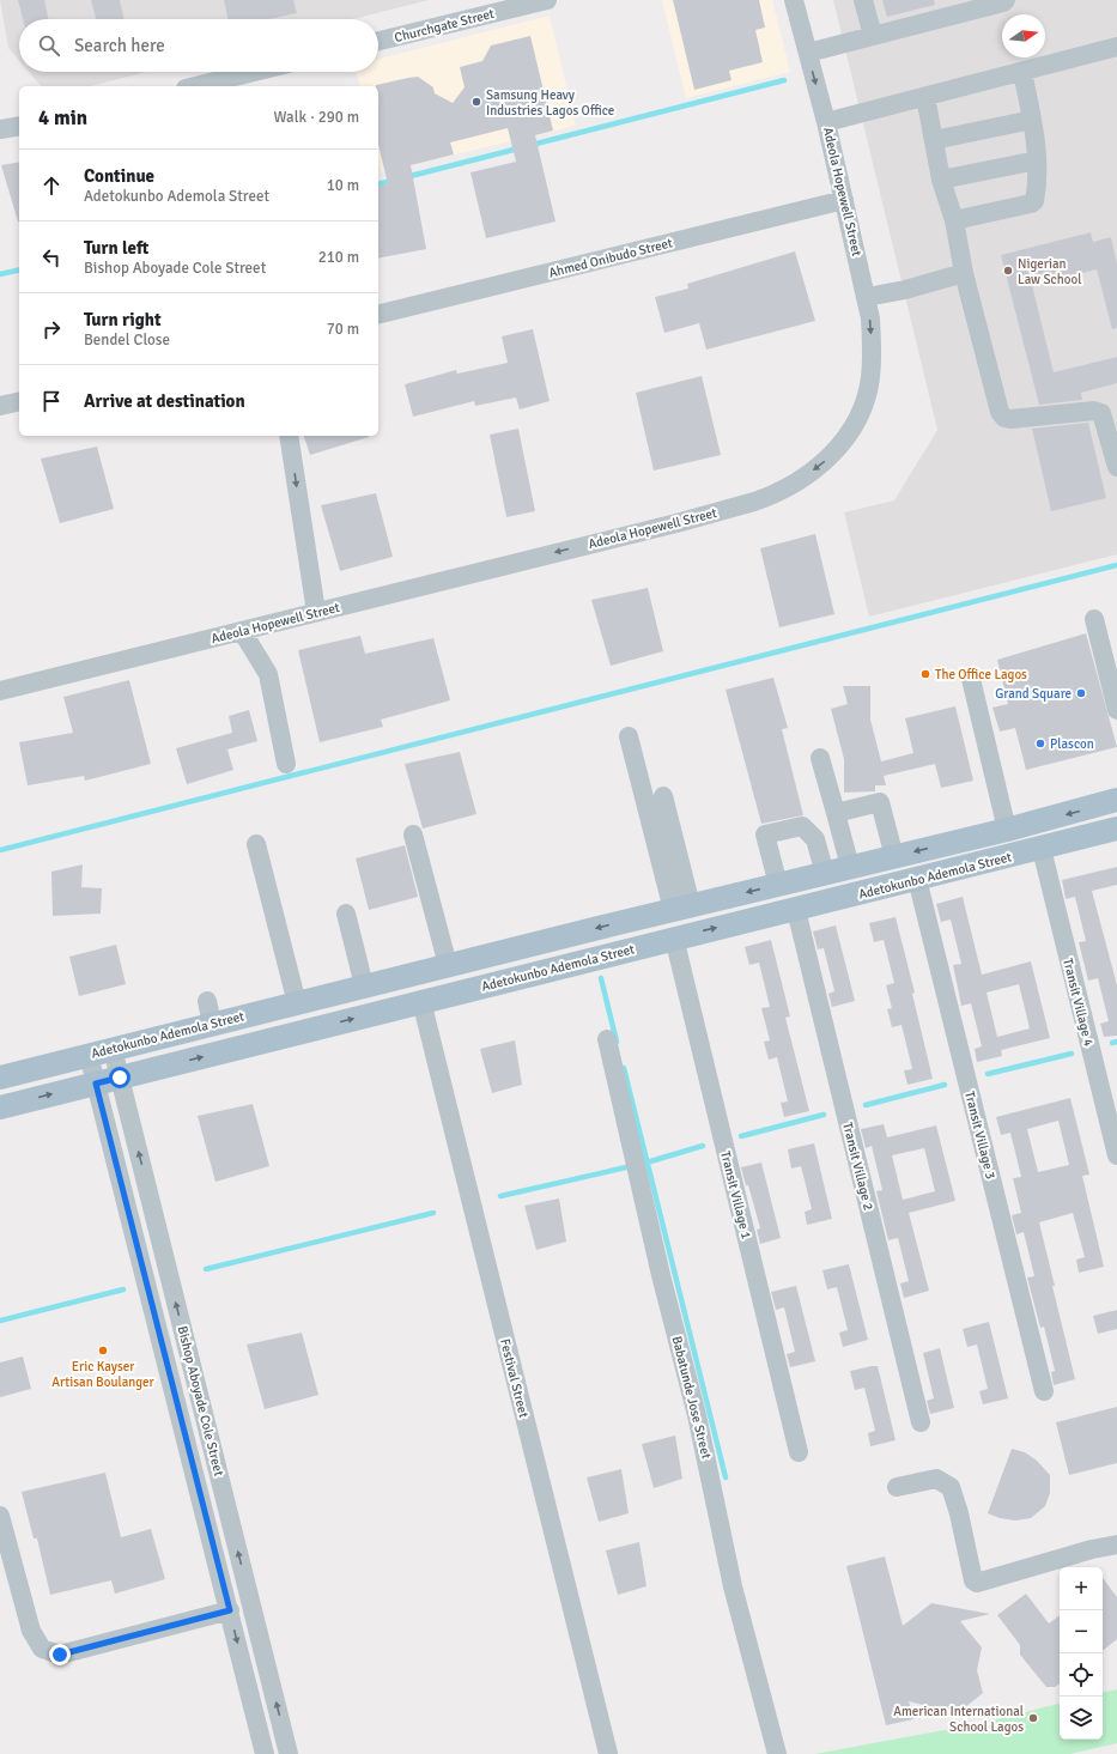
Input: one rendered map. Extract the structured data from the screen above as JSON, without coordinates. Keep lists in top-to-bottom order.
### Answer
{
  "streets": {
    "main road": ["Adetokunbo Ademola Street"],
    "street": [
      "Churchgate Street",
      "Adeola Hopewell Street",
      "Ahmed Onibudo Street",
      "Transit Village 4",
      "Transit Village 3",
      "Transit Village 2",
      "Transit Village 1",
      "Festival Street",
      "Babatunde Jose Street",
      "Bishop Aboyade Cole Street"
    ]
  },
  "crossings": [
    ["Adeola Hopewell Street", "Ahmed Onibudo Street"],
    ["Adetokunbo Ademola Street", "Transit Village 4"],
    ["Adetokunbo Ademola Street", "Transit Village 3"],
    ["Adetokunbo Ademola Street", "Transit Village 2"],
    ["Adetokunbo Ademola Street", "Transit Village 1"],
    ["Adetokunbo Ademola Street", "Festival Street"],
    ["Adetokunbo Ademola Street", "Bishop Aboyade Cole Street"]
  ],
  "one_way": ["Adeola Hopewell Street"],
  "places": [
    "Samsung Heavy Industries Lagos Office",
    "Nigerian Law School",
    "The Office Lagos",
    "Grand Square",
    "Plascon",
    "Eric Kayser Artisan Boulanger",
    "American International School Lagos"
  ],
  "north": "right",
  "page": {
    "search": "Search here",
    "heading": ["4 min", "Walk · 290 m"],
    "list": [
      ["Continue", "Adetokunbo Ademola Street", "10 m"],
      ["Turn left", "Bishop Aboyade Cole Street", "210 m"],
      ["Turn right", "Bendel Close", "70 m"],
      "Arrive at destination"
    ],
    "map_buttons": ["+", "−"]
  }
}
